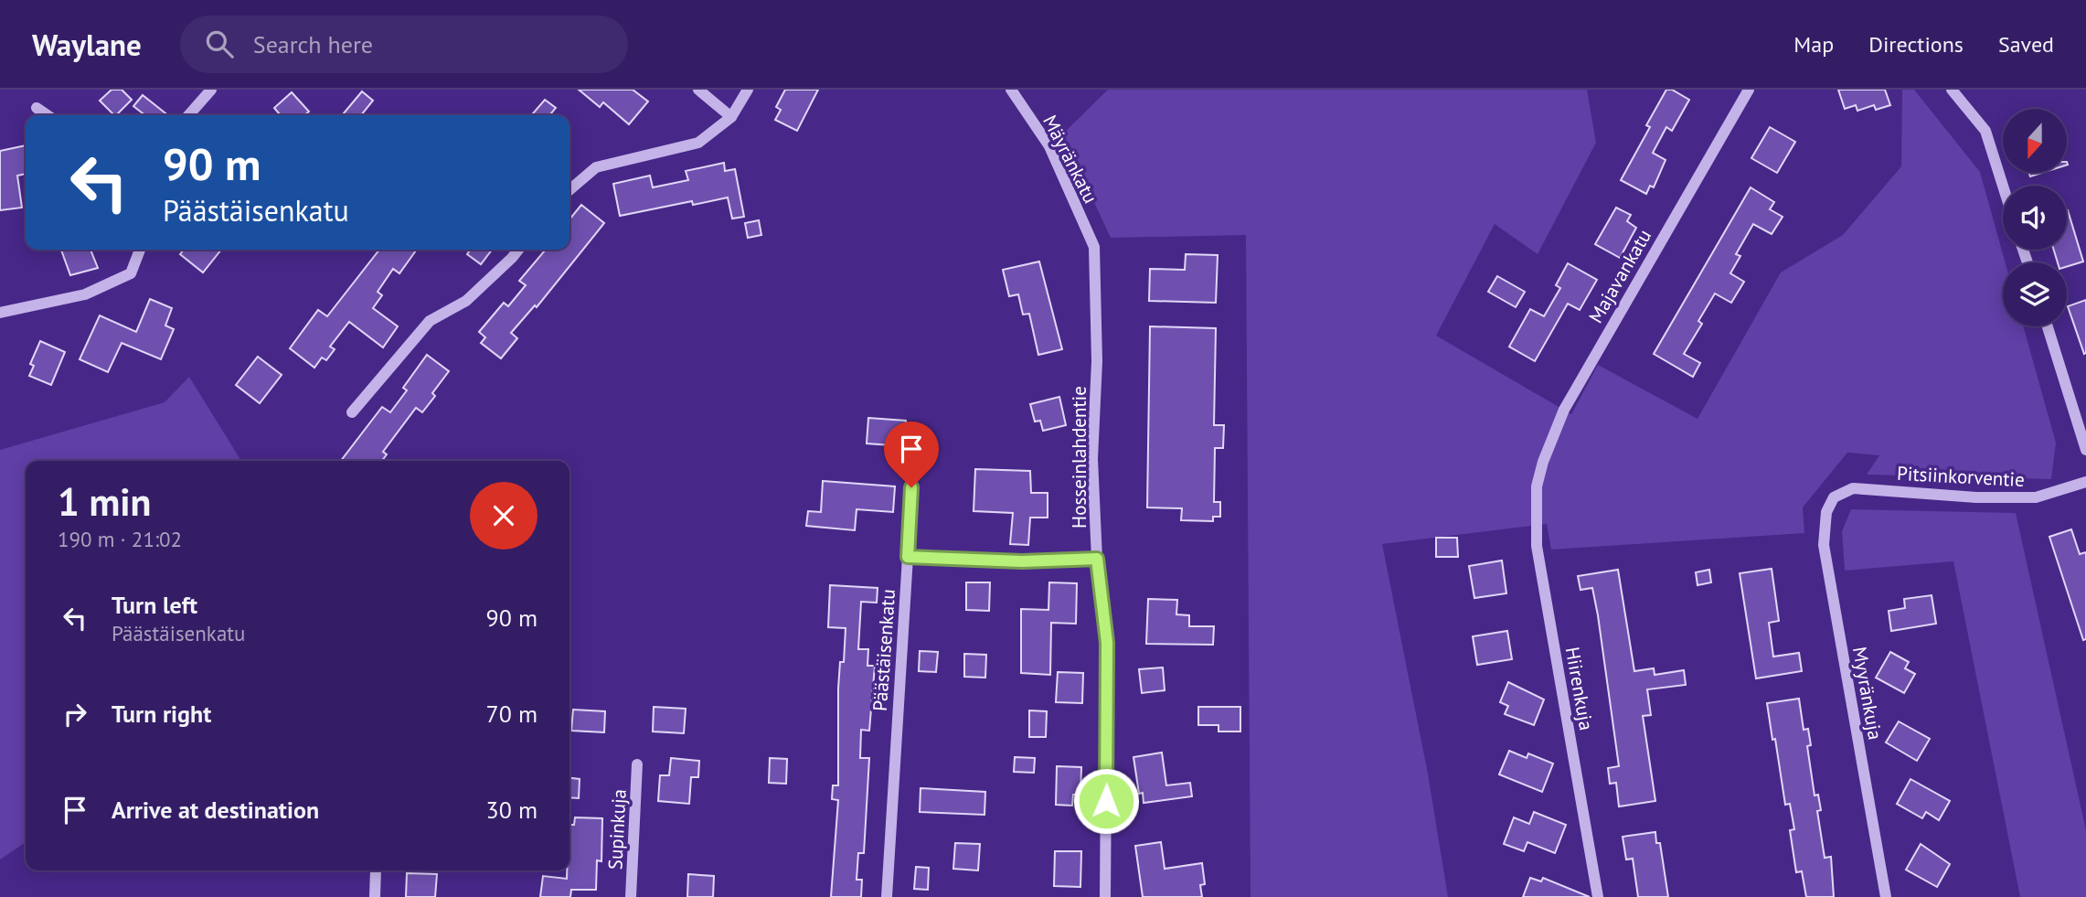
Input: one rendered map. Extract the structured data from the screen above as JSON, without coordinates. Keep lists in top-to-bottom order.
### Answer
{
  "streets": {
    "street": [
      "Mäyränkatu",
      "Majavankatu",
      "Hosseinlahdentie",
      "Pitsiinkorventie",
      "Päästäisenkatu",
      "Hiirenkuja",
      "Myyränkuja",
      "Supinkuja"
    ]
  },
  "crossings": [
    ["Mäyränkatu", "Hosseinlahdentie"],
    ["Majavankatu", "Hiirenkuja"],
    ["Pitsiinkorventie", "Myyränkuja"]
  ],
  "north": "bottom",
  "page": {
    "header": "Waylane",
    "search": "Search here",
    "nav": ["Map", "Directions", "Saved"],
    "turn": ["90 m", "Päästäisenkatu"],
    "heading": ["1 min", "190 m · 21:02"],
    "list": [
      {
        "name": "Turn left",
        "note": "Päästäisenkatu",
        "value": "90 m"
      },
      {
        "name": "Turn right",
        "value": "70 m"
      },
      {
        "name": "Arrive at destination",
        "value": "30 m"
      }
    ]
  }
}
